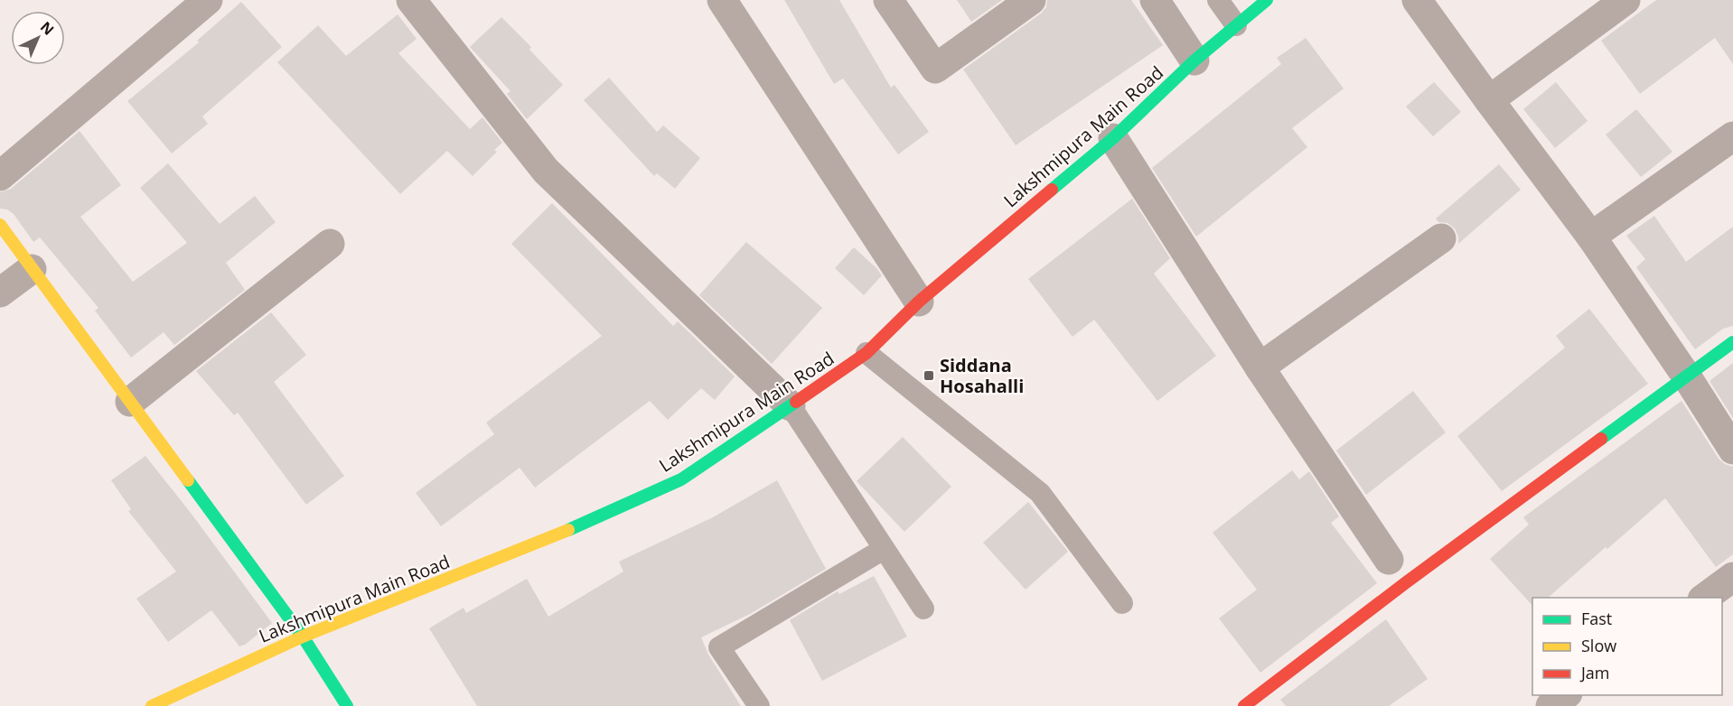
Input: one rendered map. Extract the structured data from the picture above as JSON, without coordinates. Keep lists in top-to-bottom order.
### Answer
{
  "streets": {
    "main road": ["Lakshmipura Main Road"]
  },
  "places": {
    "transit": ["Siddana Hosahalli"]
  },
  "legend": ["Fast", "Slow", "Jam"],
  "north": "top right"
}
